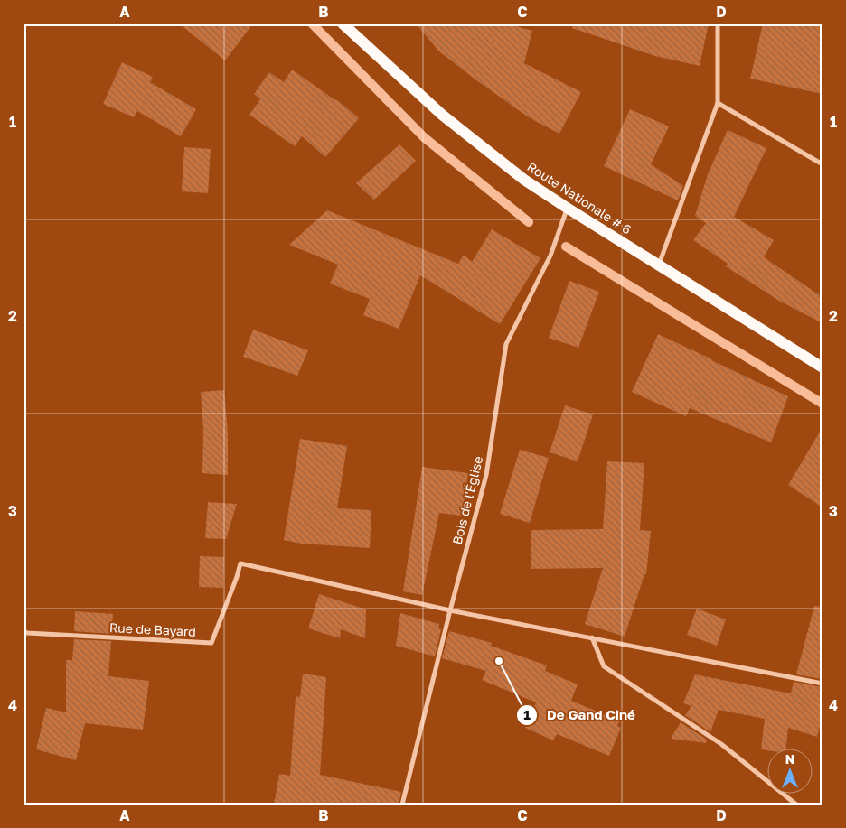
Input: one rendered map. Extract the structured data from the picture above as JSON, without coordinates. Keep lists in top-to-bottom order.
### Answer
{
  "streets": {
    "main road": ["Route Nationale # 6"],
    "street": ["Bois de l'Église", "Rue de Bayard"]
  },
  "crossings": [
    ["Route Nationale # 6", "Bois de l'Église"],
    ["Bois de l'Église", "Rue de Bayard"]
  ],
  "places": ["De Gand Ciné"],
  "north": "top",
  "grid": {
    "columns": [
      "A",
      "B",
      "C",
      "D"
    ],
    "rows": [
      "1",
      "2",
      "3",
      "4"
    ]
  }
}
